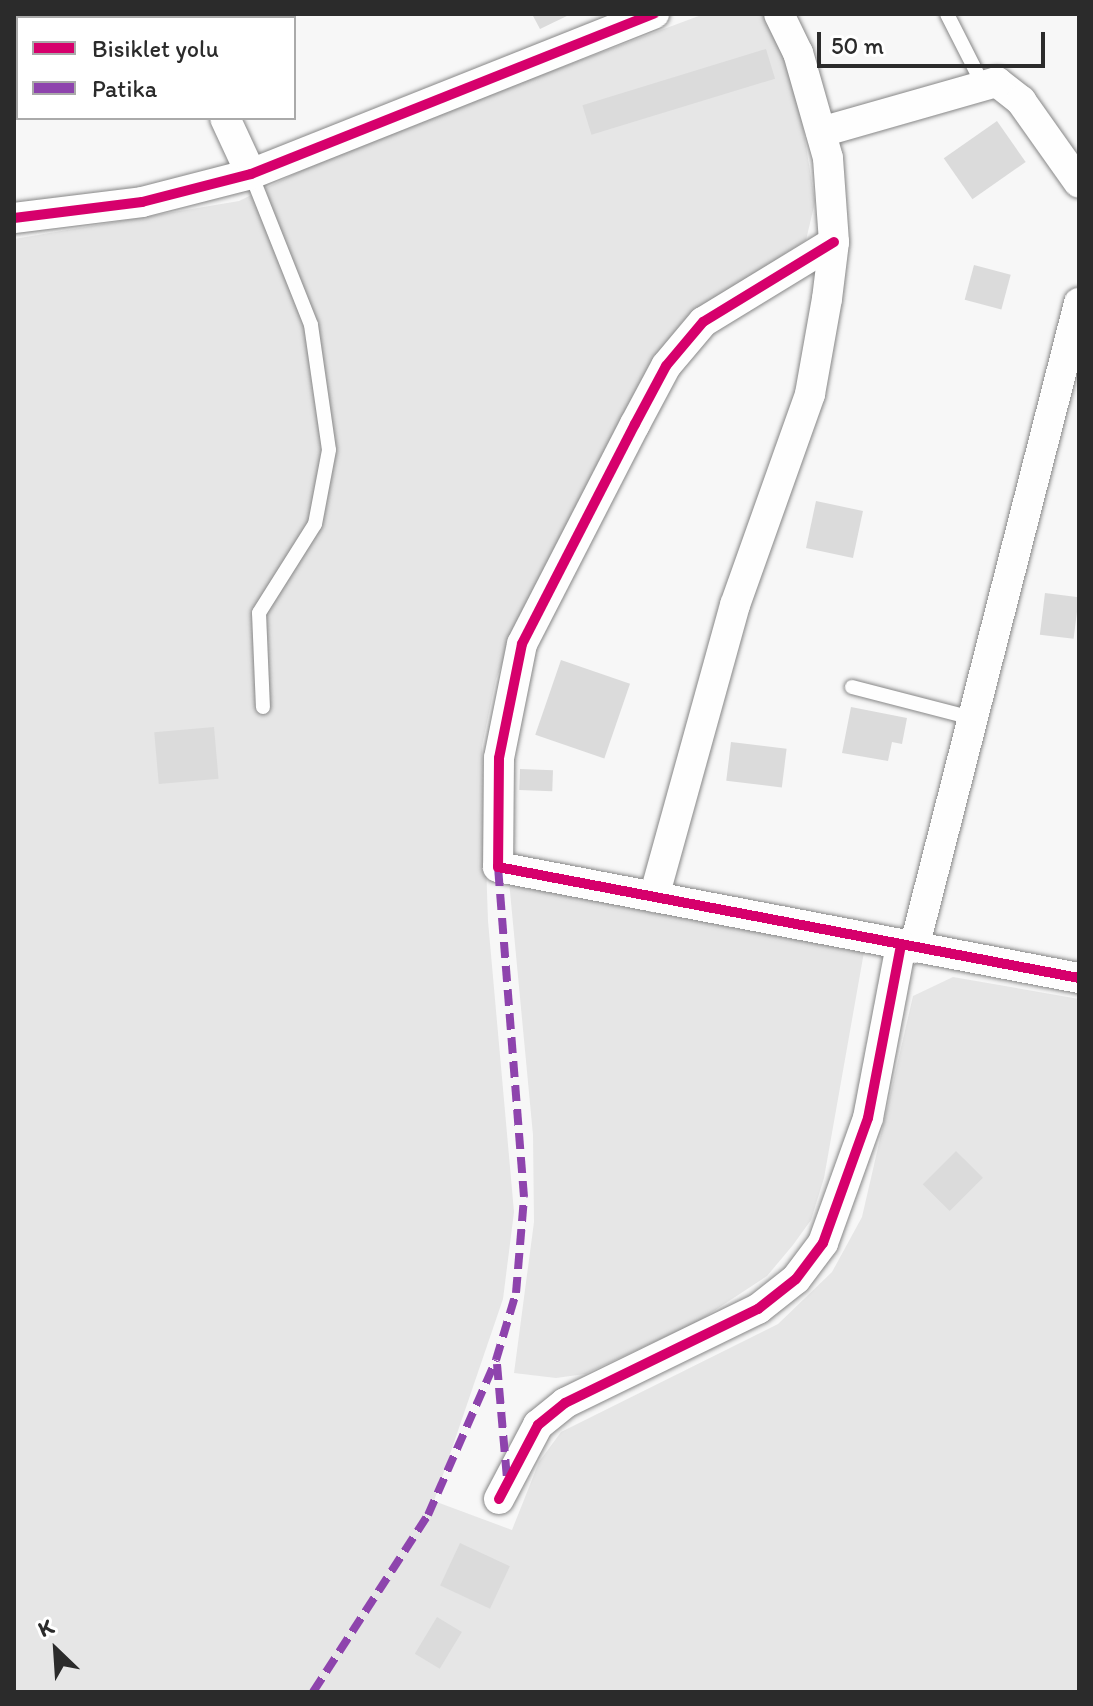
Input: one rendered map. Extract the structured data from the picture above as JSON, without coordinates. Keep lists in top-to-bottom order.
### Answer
{
  "legend": ["Bisiklet yolu", "Patika"],
  "scale_bar": "50 m",
  "north": "top left"
}
